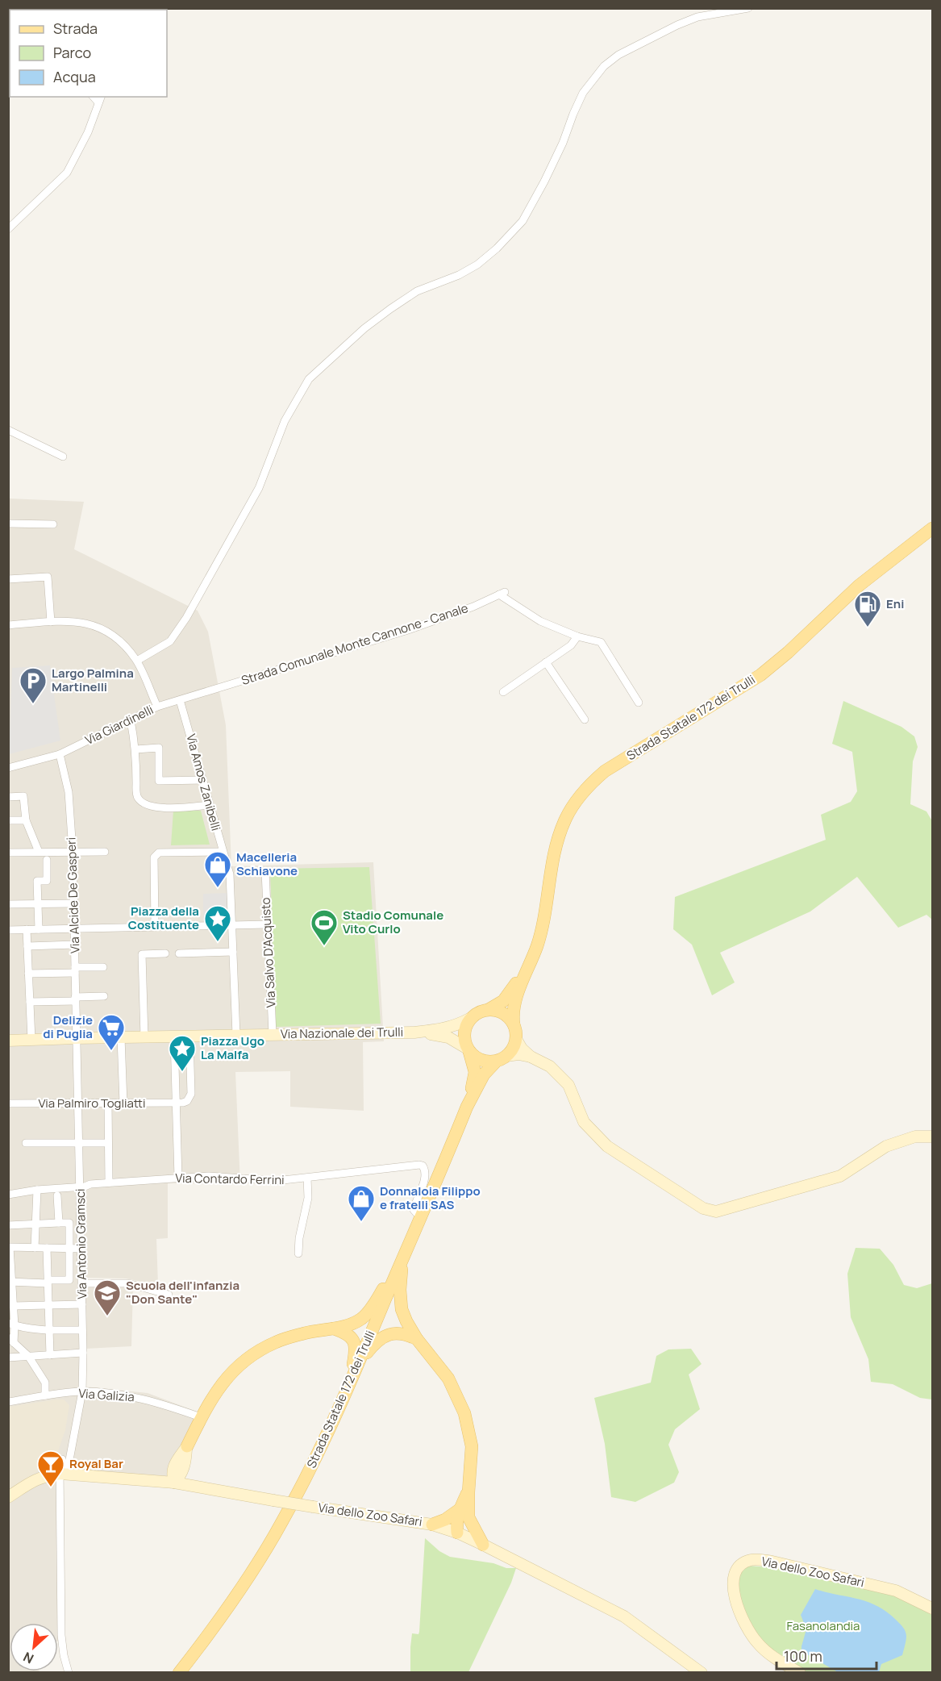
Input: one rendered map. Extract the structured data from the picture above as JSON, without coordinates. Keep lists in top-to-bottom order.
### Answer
{
  "streets": {
    "main road": ["Strada Statale 172 dei Trulli"],
    "street": [
      "Strada Comunale Monte Cannone - Canale",
      "Via Giardinelli",
      "Via Amos Zanibelli",
      "Via Alcide De Gasperi",
      "Via Salvo D'Acquisto",
      "Via Nazionale dei Trulli",
      "Via Palmiro Togliatti",
      "Via Contardo Ferrini",
      "Via Antonio Gramsci",
      "Via Galizia",
      "Via dello Zoo Safari"
    ]
  },
  "crossings": [
    ["Strada Comunale Monte Cannone - Canale", "Via Giardinelli"],
    ["Strada Statale 172 dei Trulli", "Via Nazionale dei Trulli"],
    ["Strada Statale 172 dei Trulli", "Via Contardo Ferrini"],
    ["Via Giardinelli", "Via Amos Zanibelli"],
    ["Via Giardinelli", "Via Alcide De Gasperi"],
    ["Via Alcide De Gasperi", "Via Nazionale dei Trulli"],
    ["Via Alcide De Gasperi", "Via Antonio Gramsci"],
    ["Via Salvo D'Acquisto", "Via Nazionale dei Trulli"],
    ["Via Nazionale dei Trulli", "Via Antonio Gramsci"],
    ["Via Palmiro Togliatti", "Via Antonio Gramsci"],
    ["Via Contardo Ferrini", "Via Antonio Gramsci"],
    ["Via Antonio Gramsci", "Via Galizia"],
    ["Via Antonio Gramsci", "Via dello Zoo Safari"]
  ],
  "parks": ["Fasanolandia"],
  "places": {
    "fuel station": ["Eni"],
    "parking": ["Largo Palmina Martinelli"],
    "shop": ["Macelleria Schiavone", "Donnaloia Filippo e fratelli SAS"],
    "place": ["Piazza della Costituente", "Piazza Ugo La Malfa"],
    "sports": ["Stadio Comunale Vito Curlo"],
    "supermarket": ["Delizie di Puglia"],
    "school or university": ["Scuola dell'infanzia \"Don Sante\""],
    "bar": ["Royal Bar"]
  },
  "legend": ["Strada", "Parco", "Acqua"],
  "scale_bar": "100 m",
  "north": "bottom left"
}
